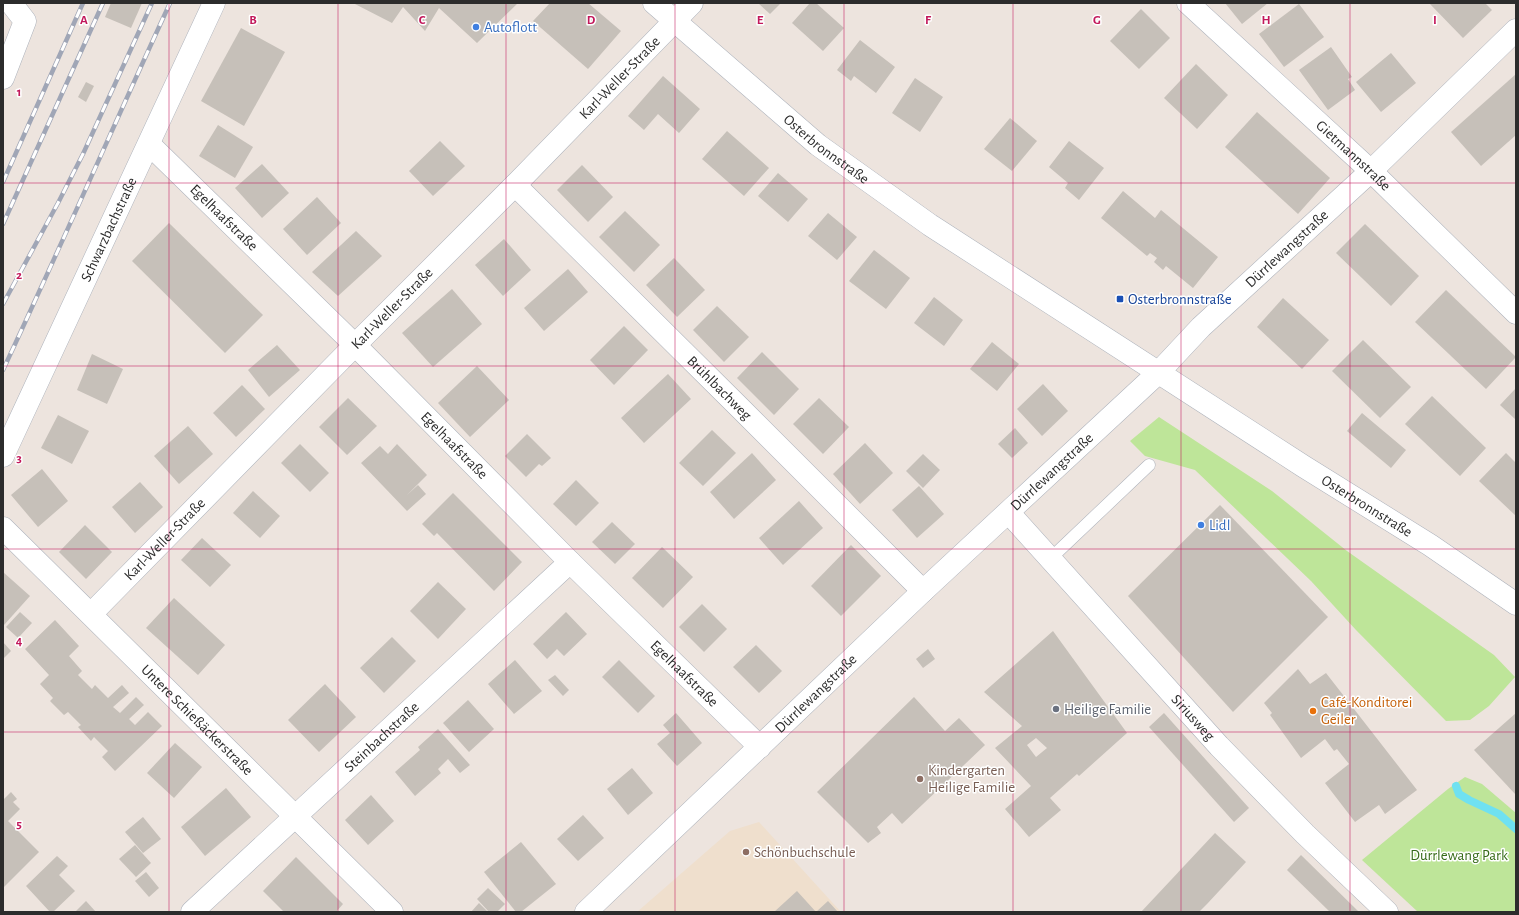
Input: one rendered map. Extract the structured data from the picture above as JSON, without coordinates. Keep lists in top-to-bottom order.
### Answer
{
  "streets": {
    "street": [
      "Karl-Weller-Straße",
      "Osterbronnstraße",
      "Gietmannstraße",
      "Egelhaafstraße",
      "Schwarzbachstraße",
      "Dürrlewangstraße",
      "Brühlbachweg",
      "Siriusweg",
      "Untere Schießäckerstraße",
      "Steinbachstraße"
    ]
  },
  "crossings": [
    ["Karl-Weller-Straße", "Osterbronnstraße"],
    ["Karl-Weller-Straße", "Egelhaafstraße"],
    ["Karl-Weller-Straße", "Brühlbachweg"],
    ["Karl-Weller-Straße", "Untere Schießäckerstraße"],
    ["Osterbronnstraße", "Dürrlewangstraße"],
    ["Gietmannstraße", "Dürrlewangstraße"],
    ["Egelhaafstraße", "Schwarzbachstraße"],
    ["Egelhaafstraße", "Dürrlewangstraße"],
    ["Egelhaafstraße", "Steinbachstraße"],
    ["Dürrlewangstraße", "Brühlbachweg"],
    ["Dürrlewangstraße", "Siriusweg"],
    ["Untere Schießäckerstraße", "Steinbachstraße"]
  ],
  "parks": ["Dürrlewang Park"],
  "places": {
    "other": [
      "Autoflott",
      "Lidl",
      "Heilige Familie",
      "Café-Konditorei Geiler",
      "Kindergarten Heilige Familie",
      "Schönbuchschule"
    ],
    "transit": ["Osterbronnstraße"]
  },
  "grid": {
    "columns": [
      "A",
      "B",
      "C",
      "D",
      "E",
      "F",
      "G",
      "H",
      "I"
    ],
    "rows": [
      "1",
      "2",
      "3",
      "4",
      "5"
    ]
  }
}
